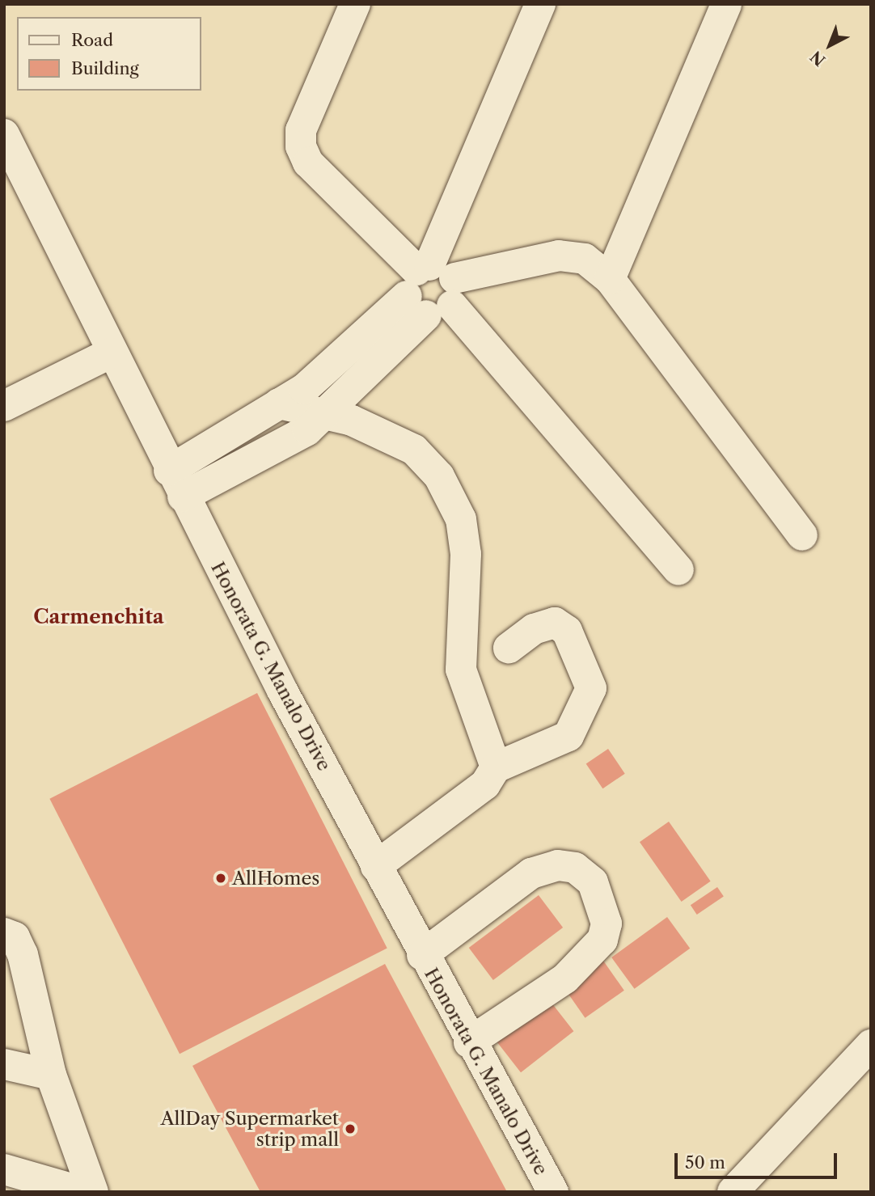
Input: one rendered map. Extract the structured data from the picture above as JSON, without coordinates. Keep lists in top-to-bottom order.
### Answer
{
  "streets": {
    "street": ["Honorata G. Manalo Drive"]
  },
  "districts": ["Carmenchita"],
  "places": ["AllHomes", "AllDay Supermarket strip mall"],
  "legend": ["Road", "Building"],
  "scale_bar": "50 m",
  "north": "bottom left"
}
